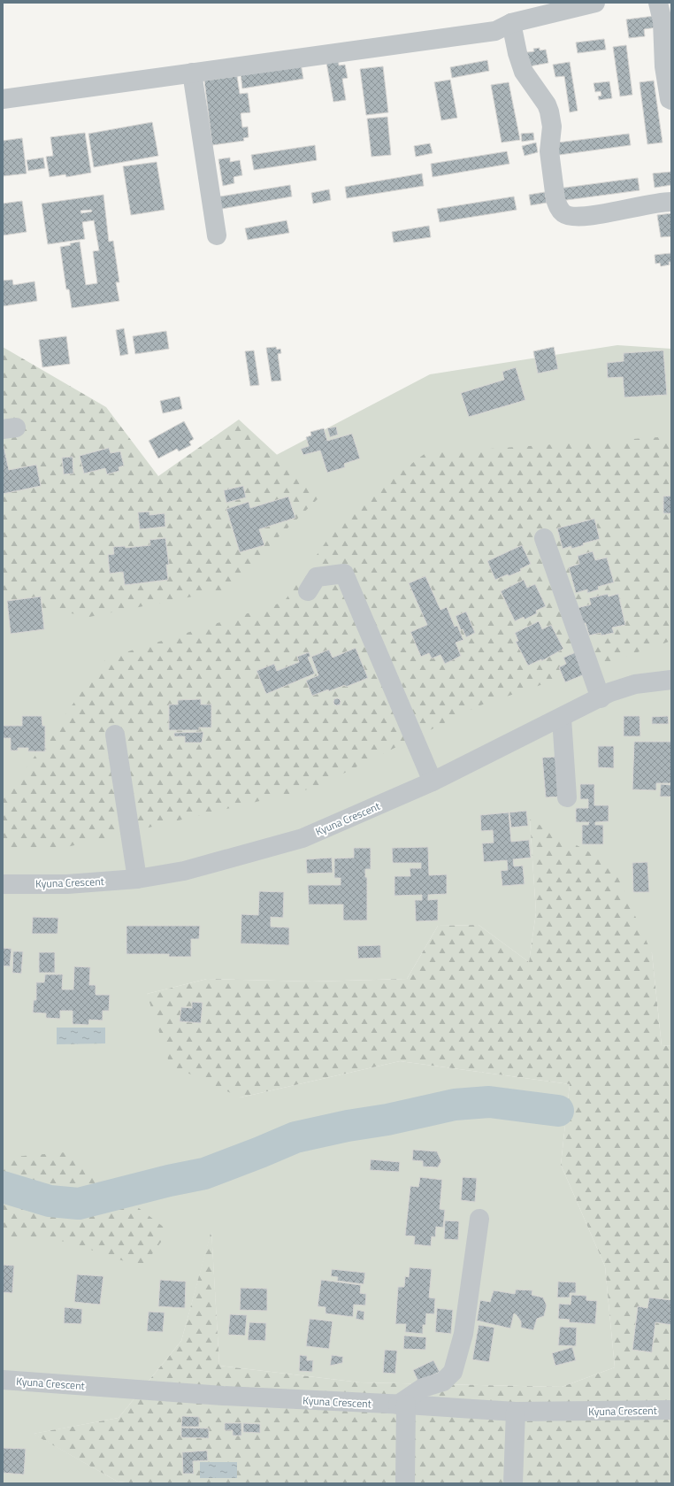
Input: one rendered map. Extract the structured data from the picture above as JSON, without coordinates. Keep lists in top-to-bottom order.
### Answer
{
  "streets": {
    "street": ["Kyuna Crescent"]
  }
}
